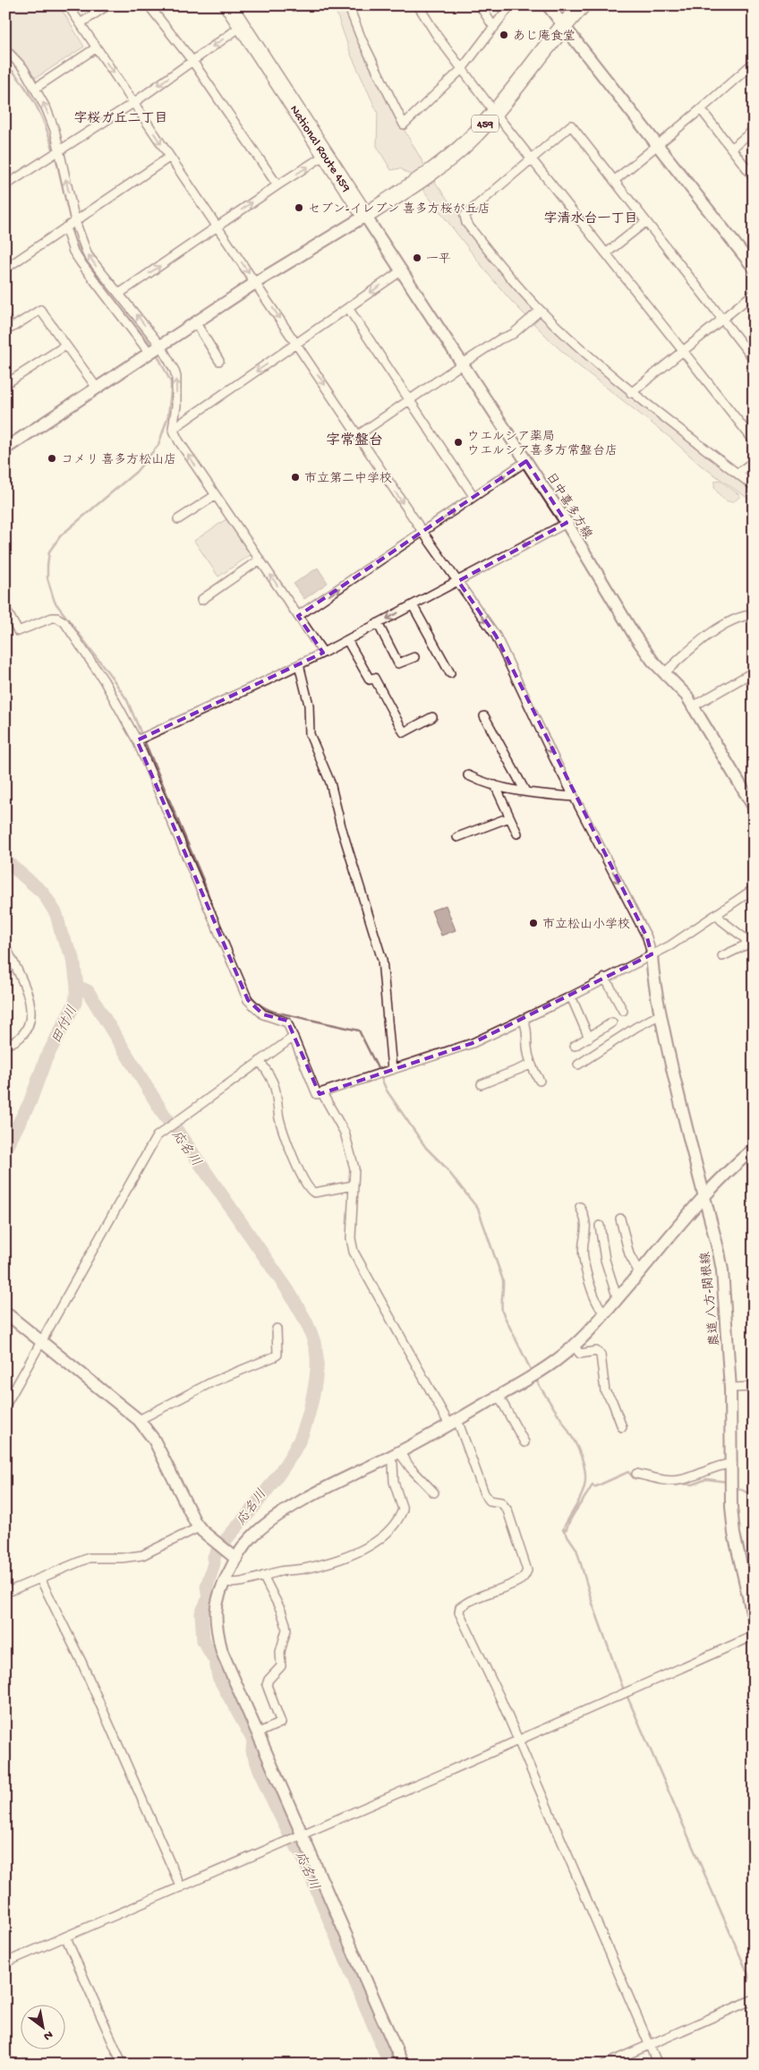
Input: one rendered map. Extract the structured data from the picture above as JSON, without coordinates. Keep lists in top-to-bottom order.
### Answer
{
  "streets": {
    "highway": ["459", "National Route 459"],
    "street": ["日中喜多方線", "農道 八方-関根線"]
  },
  "crossings": [
    ["459", "National Route 459"],
    ["459", "日中喜多方線"],
    ["National Route 459", "日中喜多方線"]
  ],
  "districts": ["字桜ガ丘二丁目", "字清水台一丁目", "字常盤台"],
  "water": ["田付川", "応名川"],
  "places": [
    "あじ庵食堂",
    "セブン-イレブン 喜多方桜が丘店",
    "一平",
    "ウエルシア薬局 ウエルシア喜多方常盤台店",
    "コメリ 喜多方松山店",
    "市立第二中学校",
    "市立松山小学校"
  ],
  "north": "bottom right"
}
